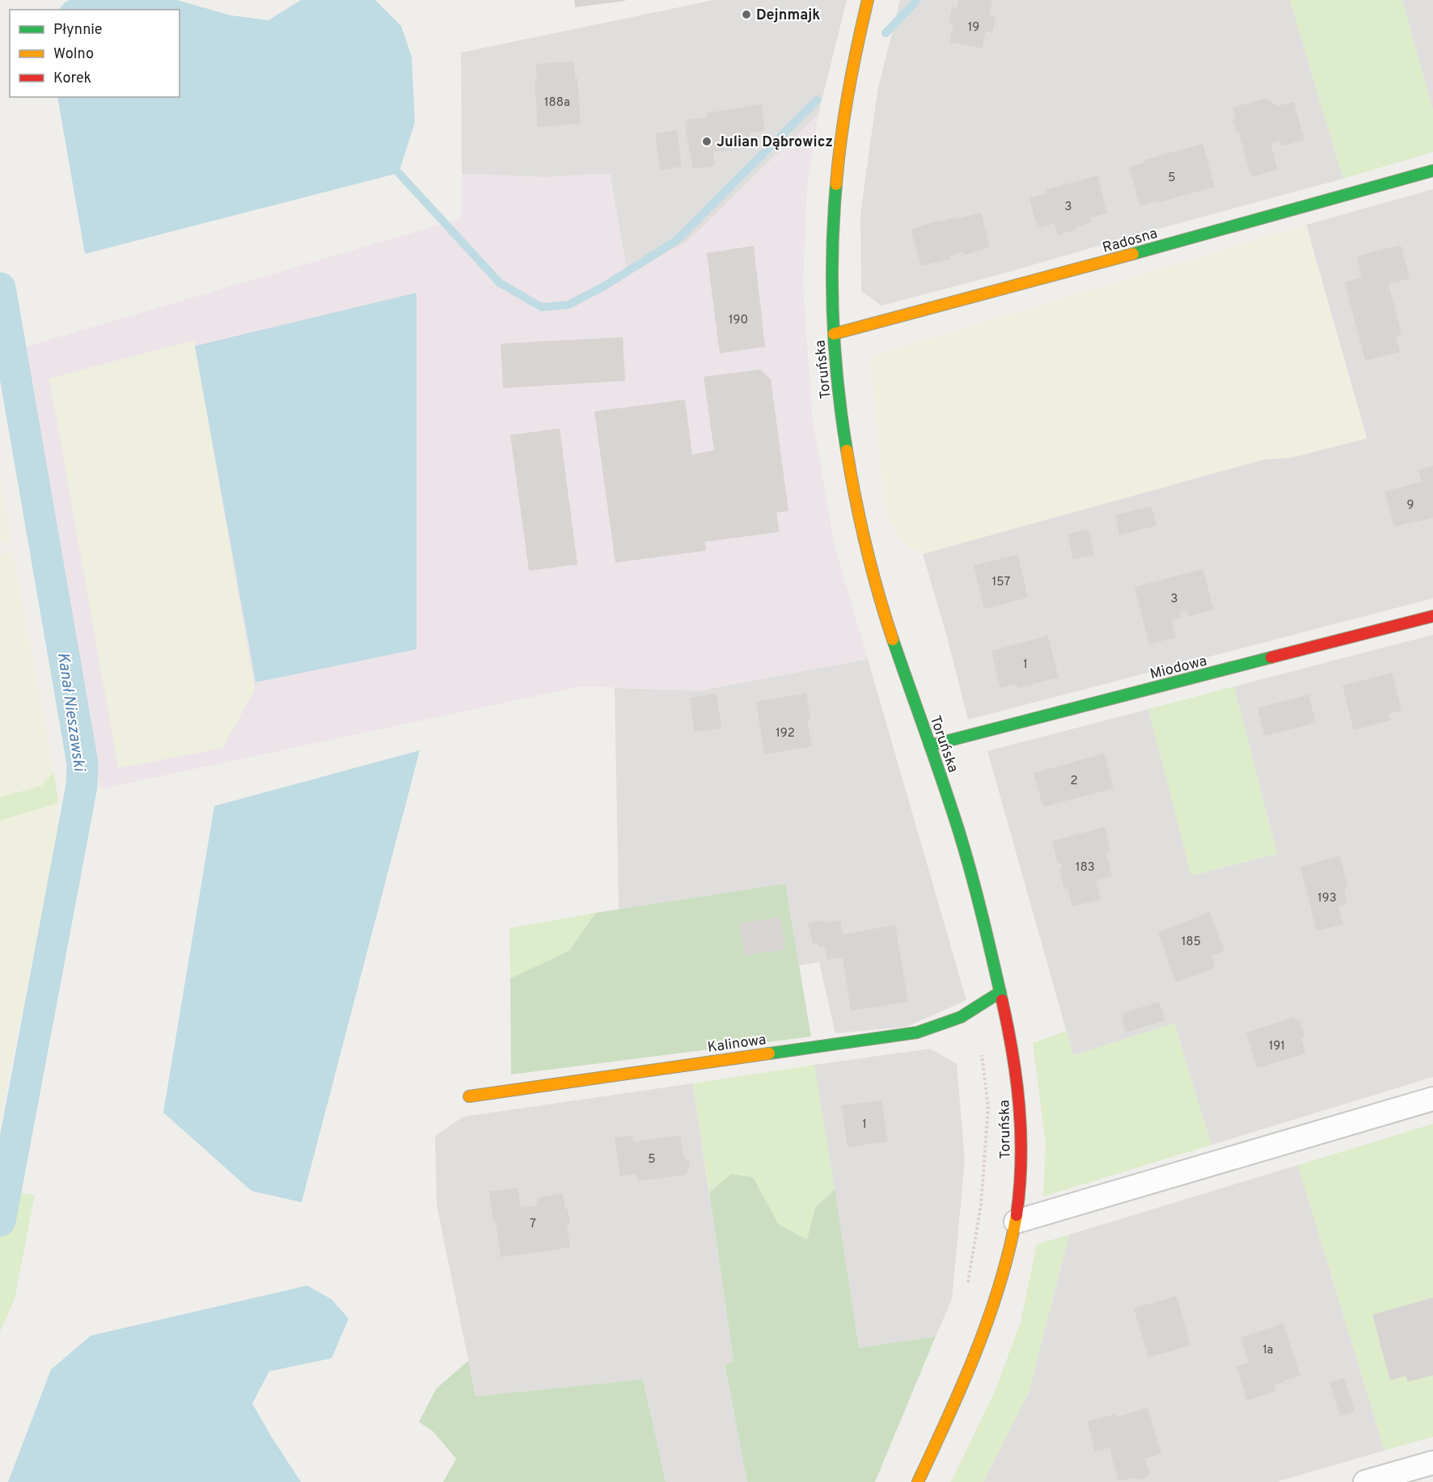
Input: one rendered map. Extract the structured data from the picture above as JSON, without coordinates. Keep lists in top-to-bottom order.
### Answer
{
  "streets": {
    "street": [
      "Radosna",
      "Toruńska",
      "Miodowa",
      "Kalinowa"
    ]
  },
  "crossings": [
    ["Radosna", "Toruńska"],
    ["Toruńska", "Miodowa"],
    ["Toruńska", "Kalinowa"]
  ],
  "water": ["Kanał Nieszawski"],
  "places": ["Dejnmajk", "Julian Dąbrowicz"],
  "house_numbers": [
    "19",
    "188a",
    "5",
    "3",
    "190",
    "9",
    "157",
    "3",
    "1",
    "192",
    "2",
    "183",
    "193",
    "185",
    "191",
    "1",
    "5",
    "7",
    "1a"
  ],
  "legend": ["Płynnie", "Wolno", "Korek"]
}
